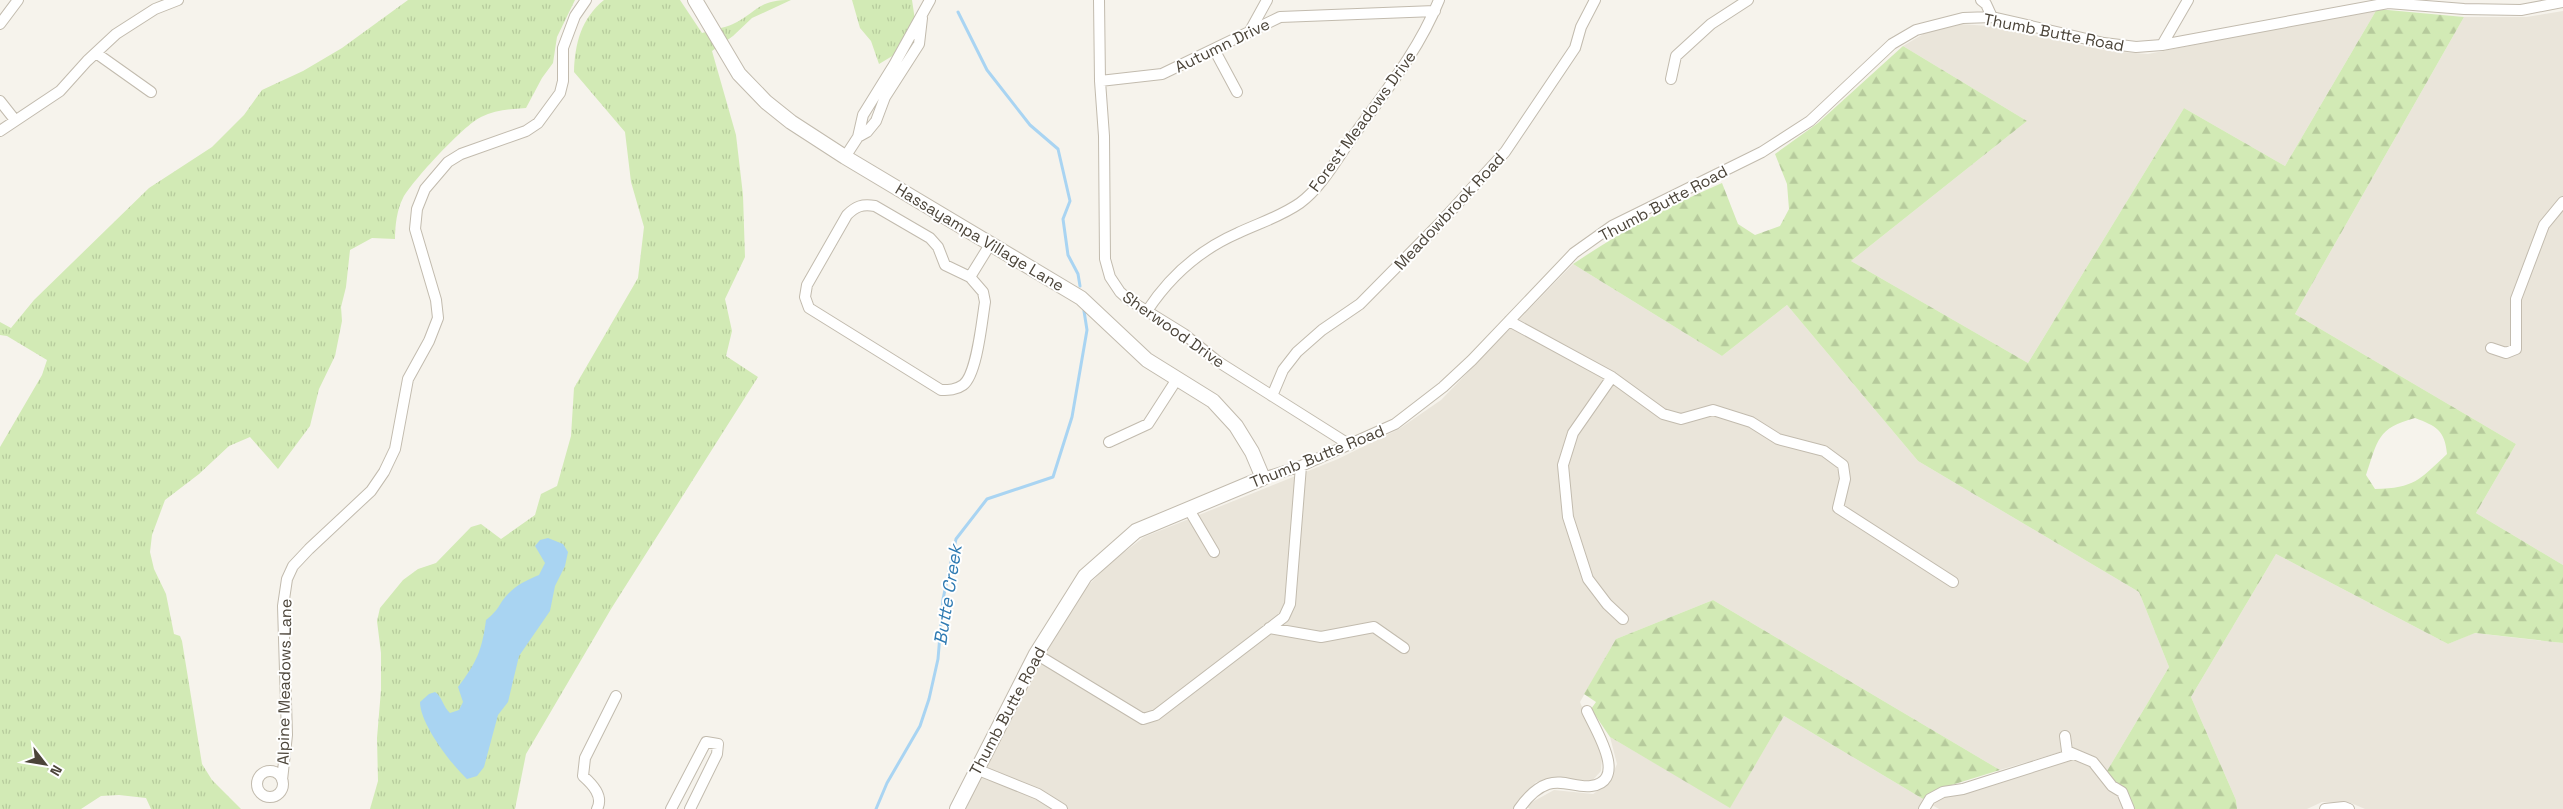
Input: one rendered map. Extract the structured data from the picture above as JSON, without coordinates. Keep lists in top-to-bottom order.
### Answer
{
  "streets": {
    "street": [
      "Thumb Butte Road",
      "Autumn Drive",
      "Forest Meadows Drive",
      "Meadowbrook Road",
      "Hassayampa Village Lane",
      "Sherwood Drive",
      "Alpine Meadows Lane"
    ]
  },
  "crossings": [
    ["Thumb Butte Road", "Hassayampa Village Lane"],
    ["Thumb Butte Road", "Sherwood Drive"],
    ["Autumn Drive", "Forest Meadows Drive"],
    ["Autumn Drive", "Sherwood Drive"],
    ["Forest Meadows Drive", "Sherwood Drive"],
    ["Meadowbrook Road", "Sherwood Drive"]
  ],
  "water": ["Butte Creek"],
  "north": "bottom right"
}
